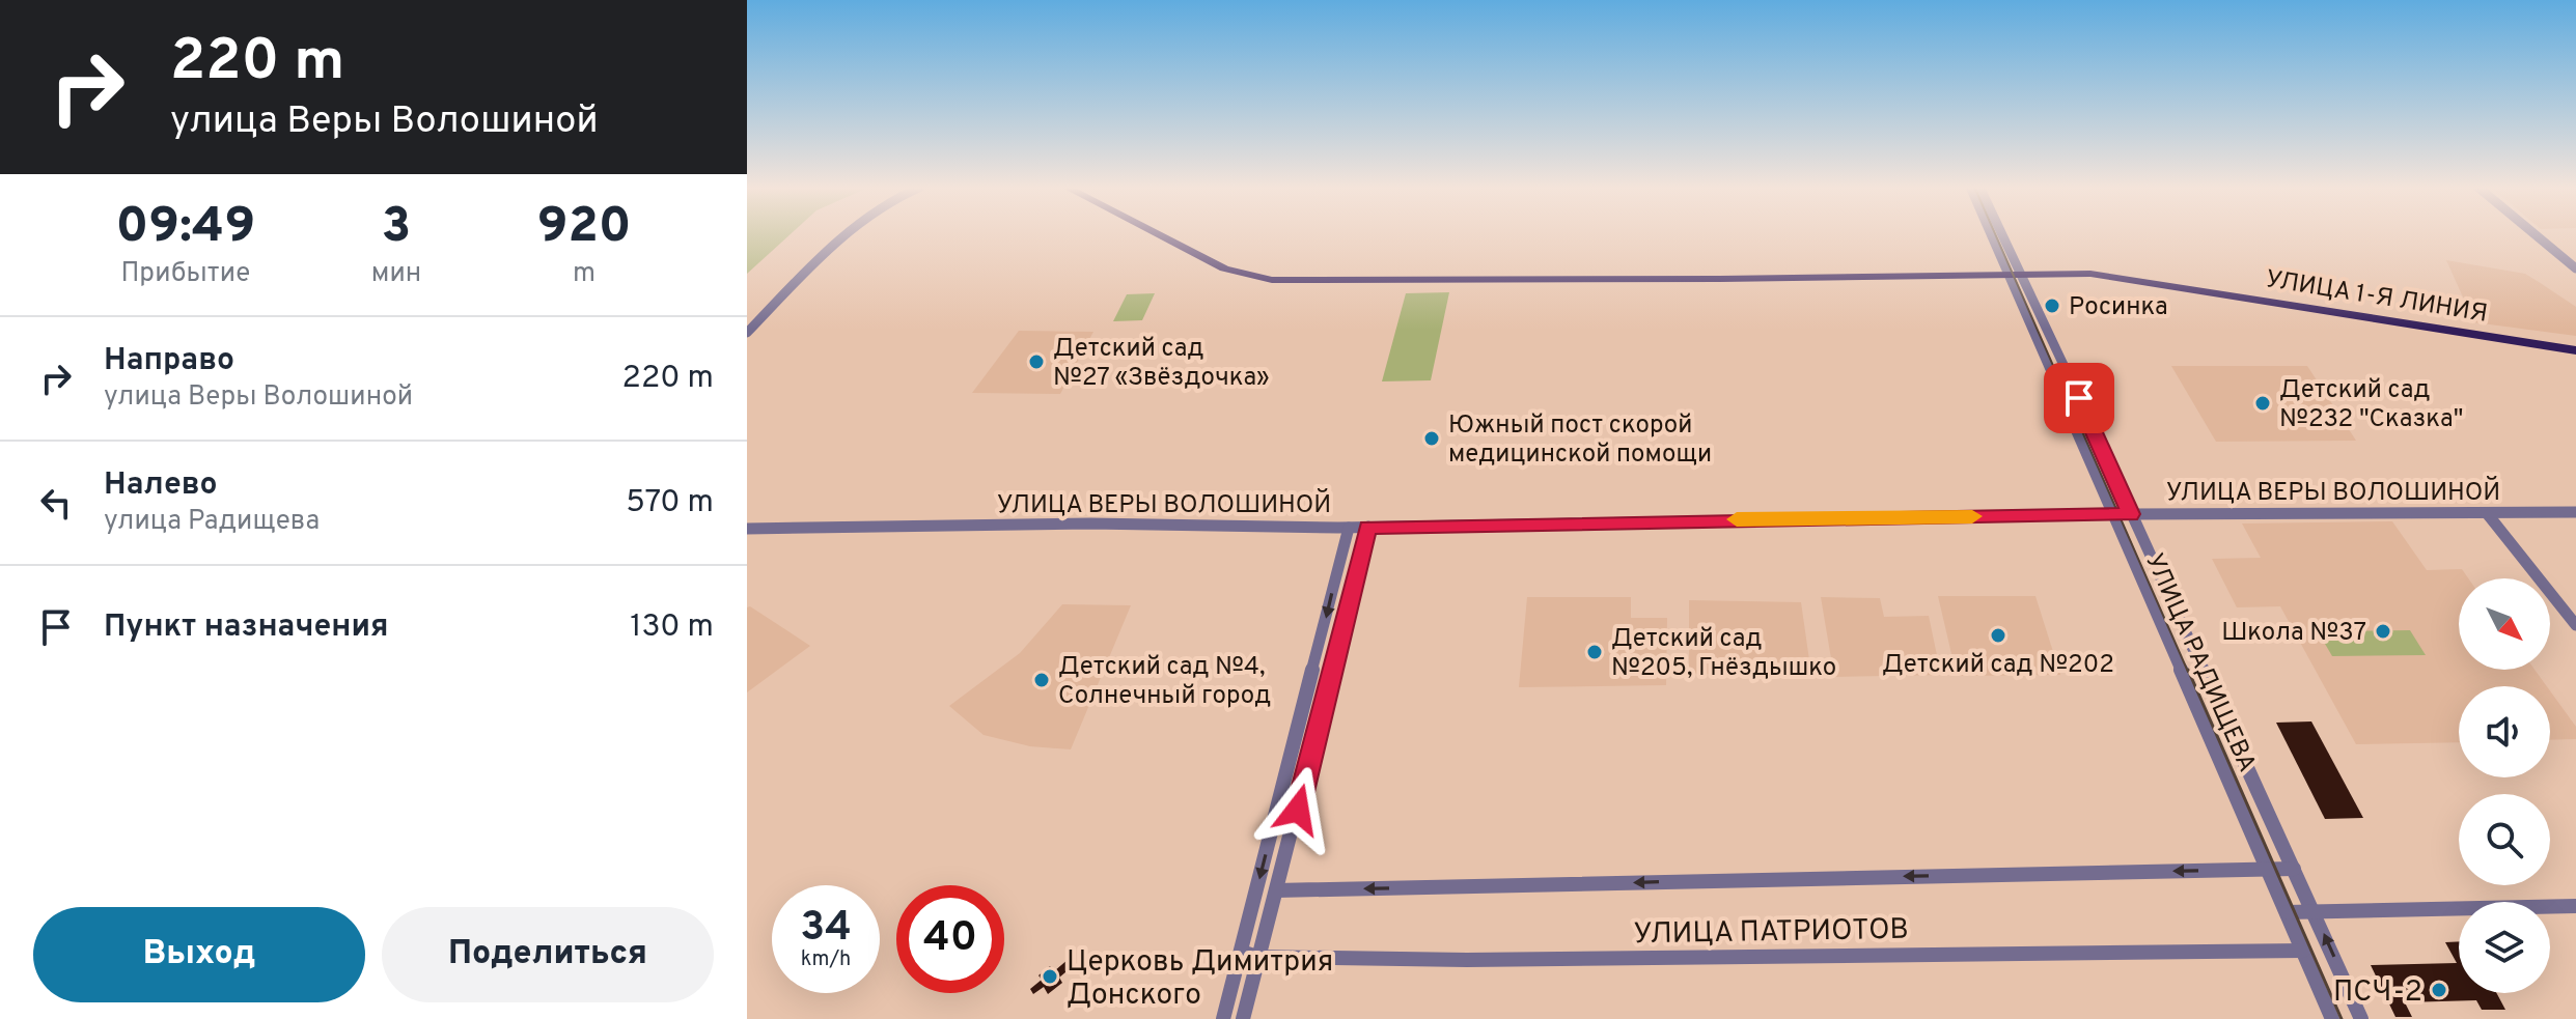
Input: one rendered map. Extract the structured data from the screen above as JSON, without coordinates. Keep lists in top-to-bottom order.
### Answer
{
  "streets": {
    "main road": ["УЛИЦА 1-Я ЛИНИЯ"],
    "street": ["УЛИЦА ВЕРЫ ВОЛОШИНОЙ", "УЛИЦА РАДИЩЕВА", "УЛИЦА ПАТРИОТОВ"]
  },
  "crossings": [
    ["УЛИЦА 1-Я ЛИНИЯ", "УЛИЦА РАДИЩЕВА"],
    ["УЛИЦА ВЕРЫ ВОЛОШИНОЙ", "УЛИЦА РАДИЩЕВА"],
    ["УЛИЦА РАДИЩЕВА", "УЛИЦА ПАТРИОТОВ"]
  ],
  "places": [
    "Росинка",
    "Детский сад №27 «Звёздочка»",
    "Детский сад №232 \"Сказка\"",
    "Южный пост скорой медицинской помощи",
    "Школа №37",
    "Детский сад №202",
    "Детский сад №205, Гнёздышко",
    "Детский сад №4, Солнечный город",
    "Церковь Димитрия Донского",
    "ПСЧ-2"
  ],
  "north": "bottom right",
  "page": {
    "turn": ["220 m", "улица Веры Волошиной"],
    "eta": [
      "09:49",
      "Прибытие",
      "3",
      "мин",
      "920",
      "m"
    ],
    "list": [
      {
        "name": "Направо",
        "note": "улица Веры Волошиной",
        "value": "220 m"
      },
      {
        "name": "Налево",
        "note": "улица Радищева",
        "value": "570 m"
      },
      {
        "name": "Пункт назначения",
        "value": "130 m"
      }
    ],
    "speed": "34 km/h",
    "limit": "40",
    "buttons": ["Выход", "Поделиться"]
  }
}
